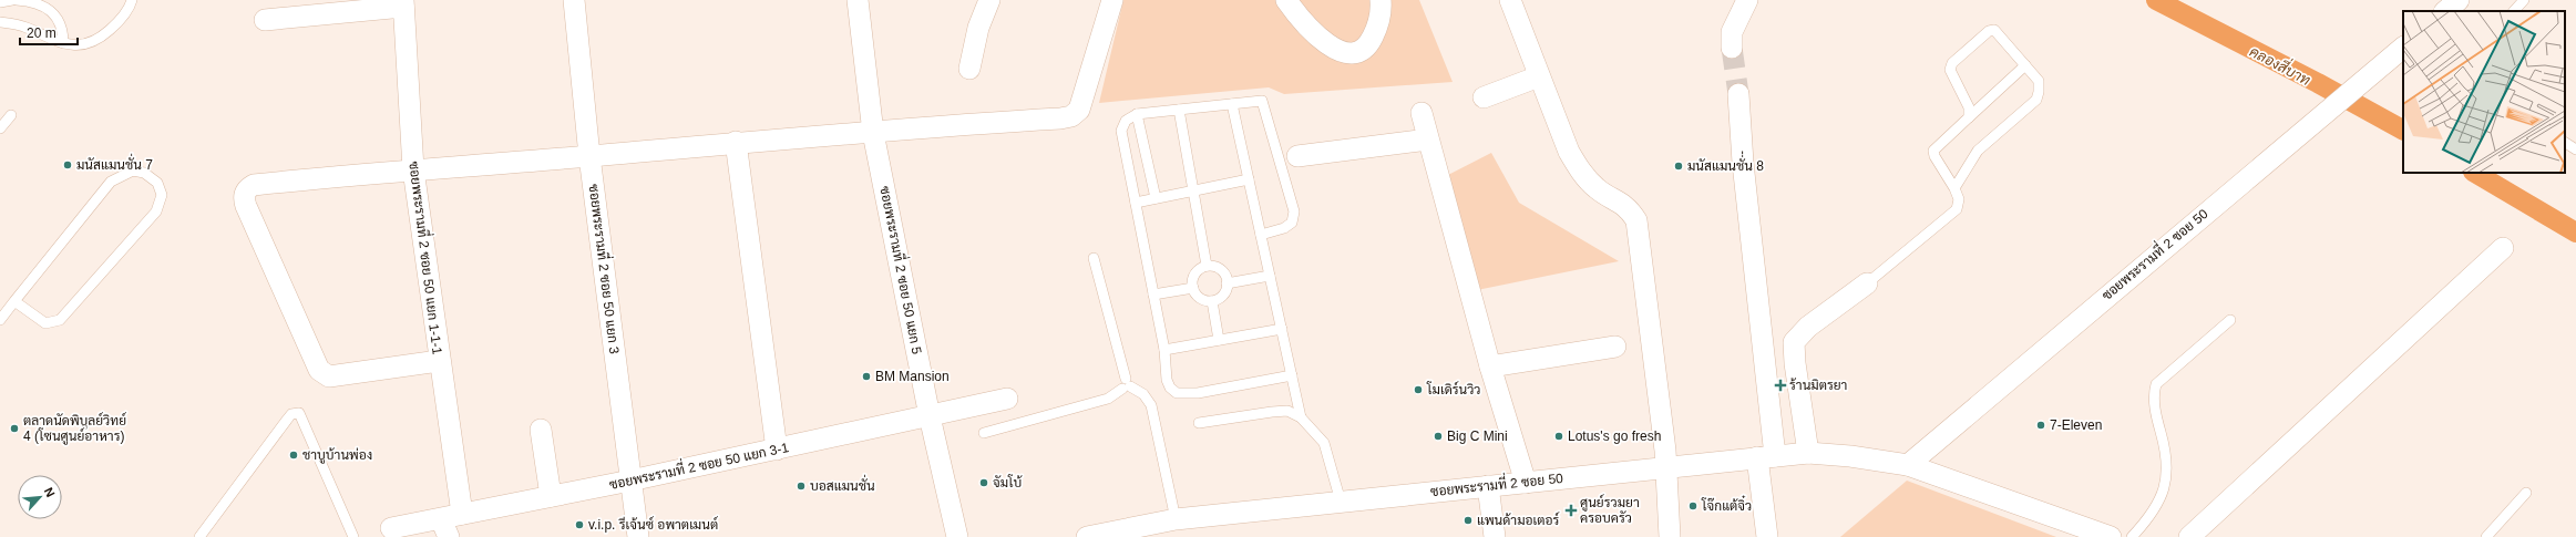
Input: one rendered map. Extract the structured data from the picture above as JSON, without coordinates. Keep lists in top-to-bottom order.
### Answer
{
  "streets": {
    "street": [
      "ซอยพระรามที่ 2 ซอย 50",
      "ซอยพระรามที่ 2 ซอย 50 แยก 1-1-1",
      "ซอยพระรามที่ 2 ซอย 50 แยก 3",
      "ซอยพระรามที่ 2 ซอย 50 แยก 5",
      "ซอยพระรามที่ 2 ซอย 50 แยก 3-1"
    ]
  },
  "crossings": [
    ["ซอยพระรามที่ 2 ซอย 50 แยก 1-1-1", "ซอยพระรามที่ 2 ซอย 50 แยก 3-1"],
    ["ซอยพระรามที่ 2 ซอย 50 แยก 3", "ซอยพระรามที่ 2 ซอย 50 แยก 3-1"],
    ["ซอยพระรามที่ 2 ซอย 50 แยก 5", "ซอยพระรามที่ 2 ซอย 50 แยก 3-1"]
  ],
  "water": ["คลองสี่บาท"],
  "places": {
    "other": [
      "มนัสแมนชั่น 7",
      "มนัสแมนชั่่น 8",
      "BM Mansion",
      "โมเดิร์นวิว",
      "7-Eleven",
      "ตลาดนัดพิบูลย์วิทย์ 4 (โซนศูนย์อาหาร)",
      "Big C Mini",
      "Lotus's go fresh",
      "ชาบูบ้านพ่อง",
      "จัมโบ้",
      "บอสแมนชั่น",
      "โจ๊กแต้จิ๋ว",
      "แพนด้ามอเตอร์",
      "v.i.p. รีเจ้นซ์ อพาตเมนต์"
    ],
    "health": ["ร้านมิตรยา", "ศูนย์รวมยา ครอบครัว"]
  },
  "scale_bar": "20 m",
  "north": "top right"
}
